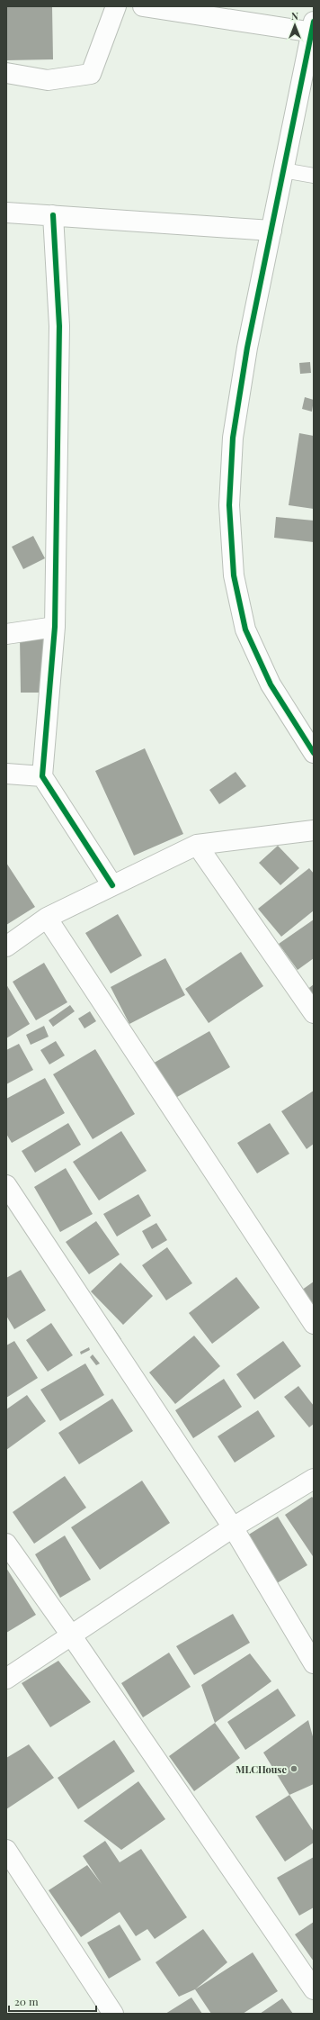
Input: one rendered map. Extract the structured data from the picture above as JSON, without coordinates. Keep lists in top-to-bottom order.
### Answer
{
  "places": ["MLCHouse"],
  "scale_bar": "20 m",
  "north": "top"
}
